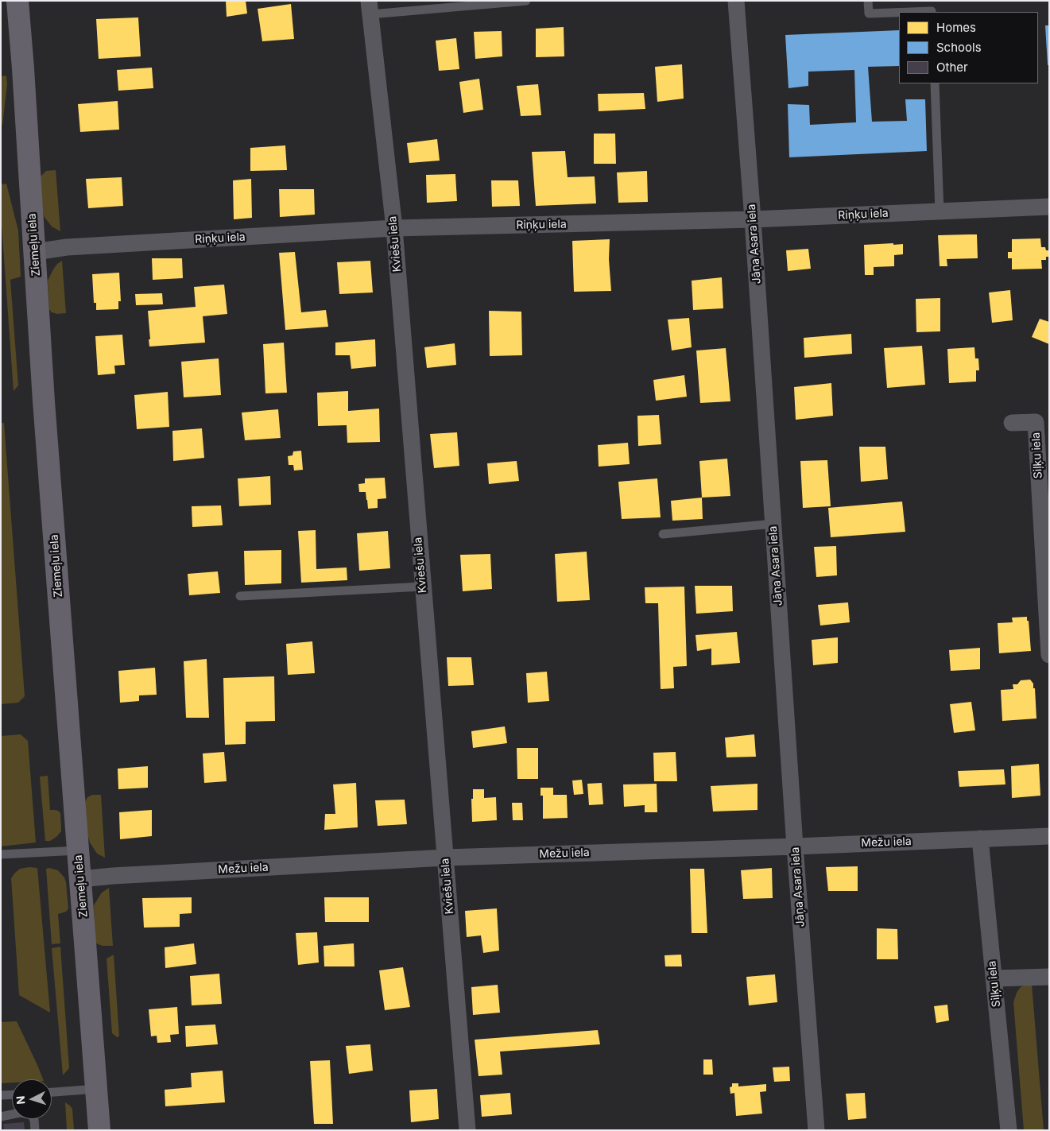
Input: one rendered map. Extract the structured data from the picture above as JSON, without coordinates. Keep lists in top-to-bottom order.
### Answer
{
  "streets": {
    "street": [
      "Riņķu iela",
      "Kviešu iela",
      "Jāņa Asara iela",
      "Ziemeļu iela",
      "Siļķu iela",
      "Mežu iela"
    ]
  },
  "crossings": [
    ["Riņķu iela", "Kviešu iela"],
    ["Riņķu iela", "Jāņa Asara iela"],
    ["Riņķu iela", "Ziemeļu iela"],
    ["Kviešu iela", "Mežu iela"],
    ["Jāņa Asara iela", "Mežu iela"],
    ["Ziemeļu iela", "Mežu iela"],
    ["Siļķu iela", "Mežu iela"]
  ],
  "legend": ["Homes", "Schools", "Other"],
  "north": "left"
}
